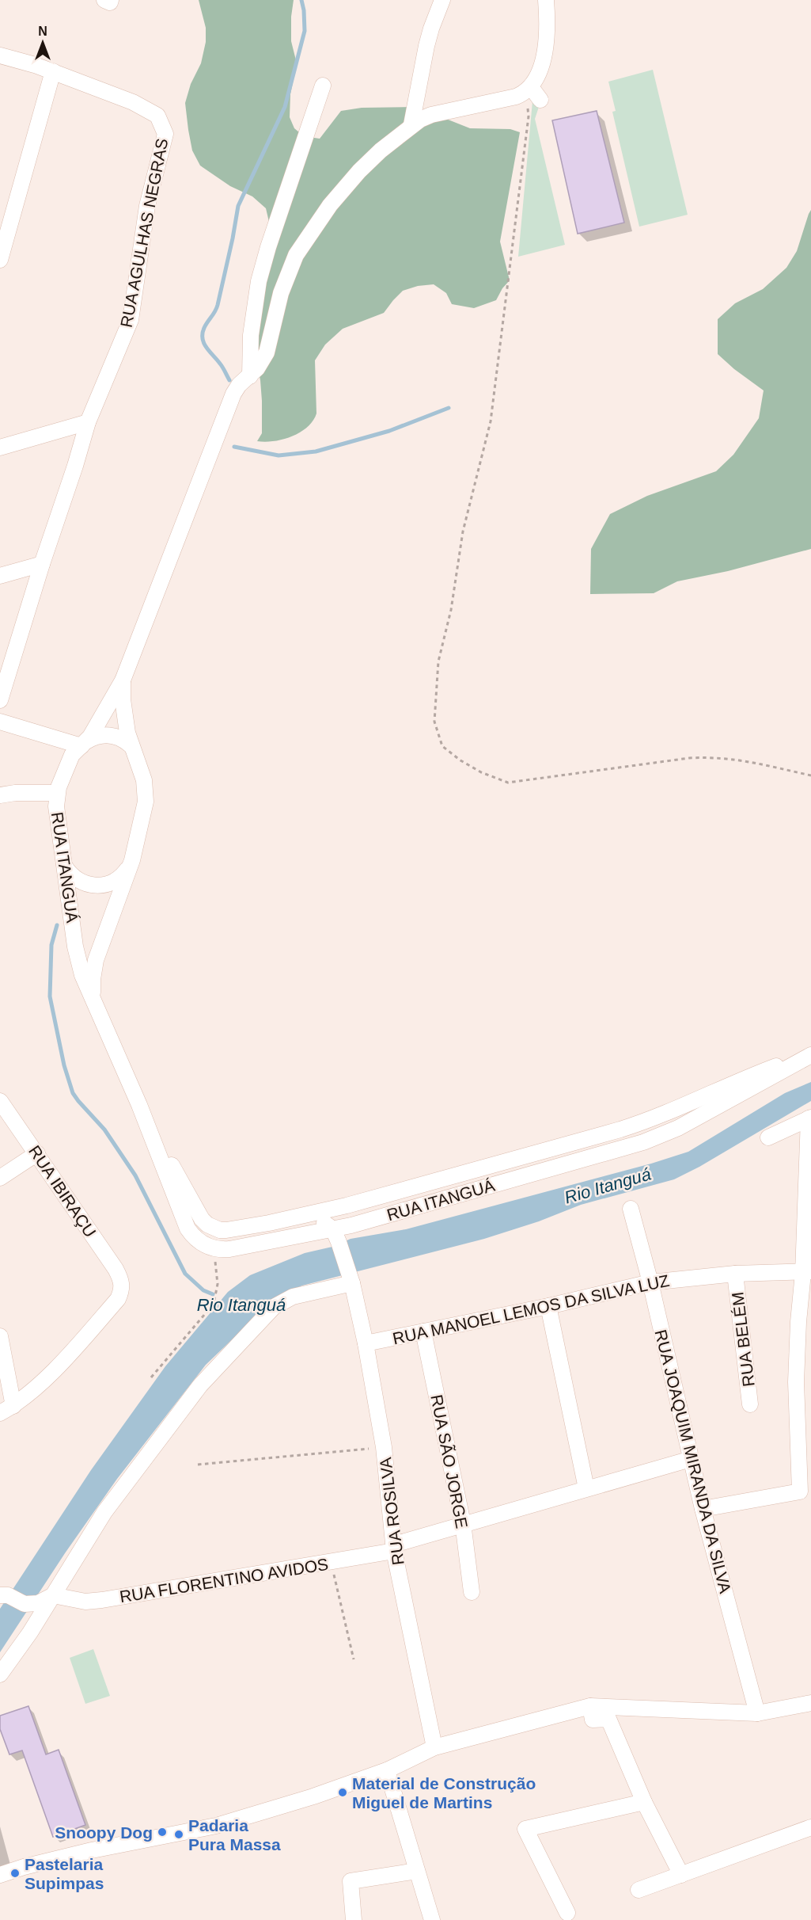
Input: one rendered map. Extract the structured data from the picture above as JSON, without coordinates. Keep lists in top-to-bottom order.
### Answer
{
  "streets": {
    "street": [
      "RUA AGULHAS NEGRAS",
      "RUA ITANGUÁ",
      "RUA IBIRAÇU",
      "RUA MANOEL LEMOS DA SILVA LUZ",
      "RUA BELÉM",
      "RUA SÃO JORGE",
      "RUA JOAQUIM MIRANDA DA SILVA",
      "RUA ROSILVA",
      "RUA FLORENTINO AVIDOS"
    ]
  },
  "crossings": [
    ["RUA ITANGUÁ", "RUA ROSILVA"],
    ["RUA MANOEL LEMOS DA SILVA LUZ", "RUA BELÉM"],
    ["RUA MANOEL LEMOS DA SILVA LUZ", "RUA SÃO JORGE"],
    ["RUA MANOEL LEMOS DA SILVA LUZ", "RUA JOAQUIM MIRANDA DA SILVA"],
    ["RUA MANOEL LEMOS DA SILVA LUZ", "RUA ROSILVA"],
    ["RUA SÃO JORGE", "RUA FLORENTINO AVIDOS"],
    ["RUA JOAQUIM MIRANDA DA SILVA", "RUA FLORENTINO AVIDOS"],
    ["RUA ROSILVA", "RUA FLORENTINO AVIDOS"]
  ],
  "water": ["Rio Itanguá"],
  "places": [
    "Material de Construção Miguel de Martins",
    "Snoopy Dog",
    "Padaria Pura Massa",
    "Pastelaria Supimpas"
  ],
  "north": "top"
}
